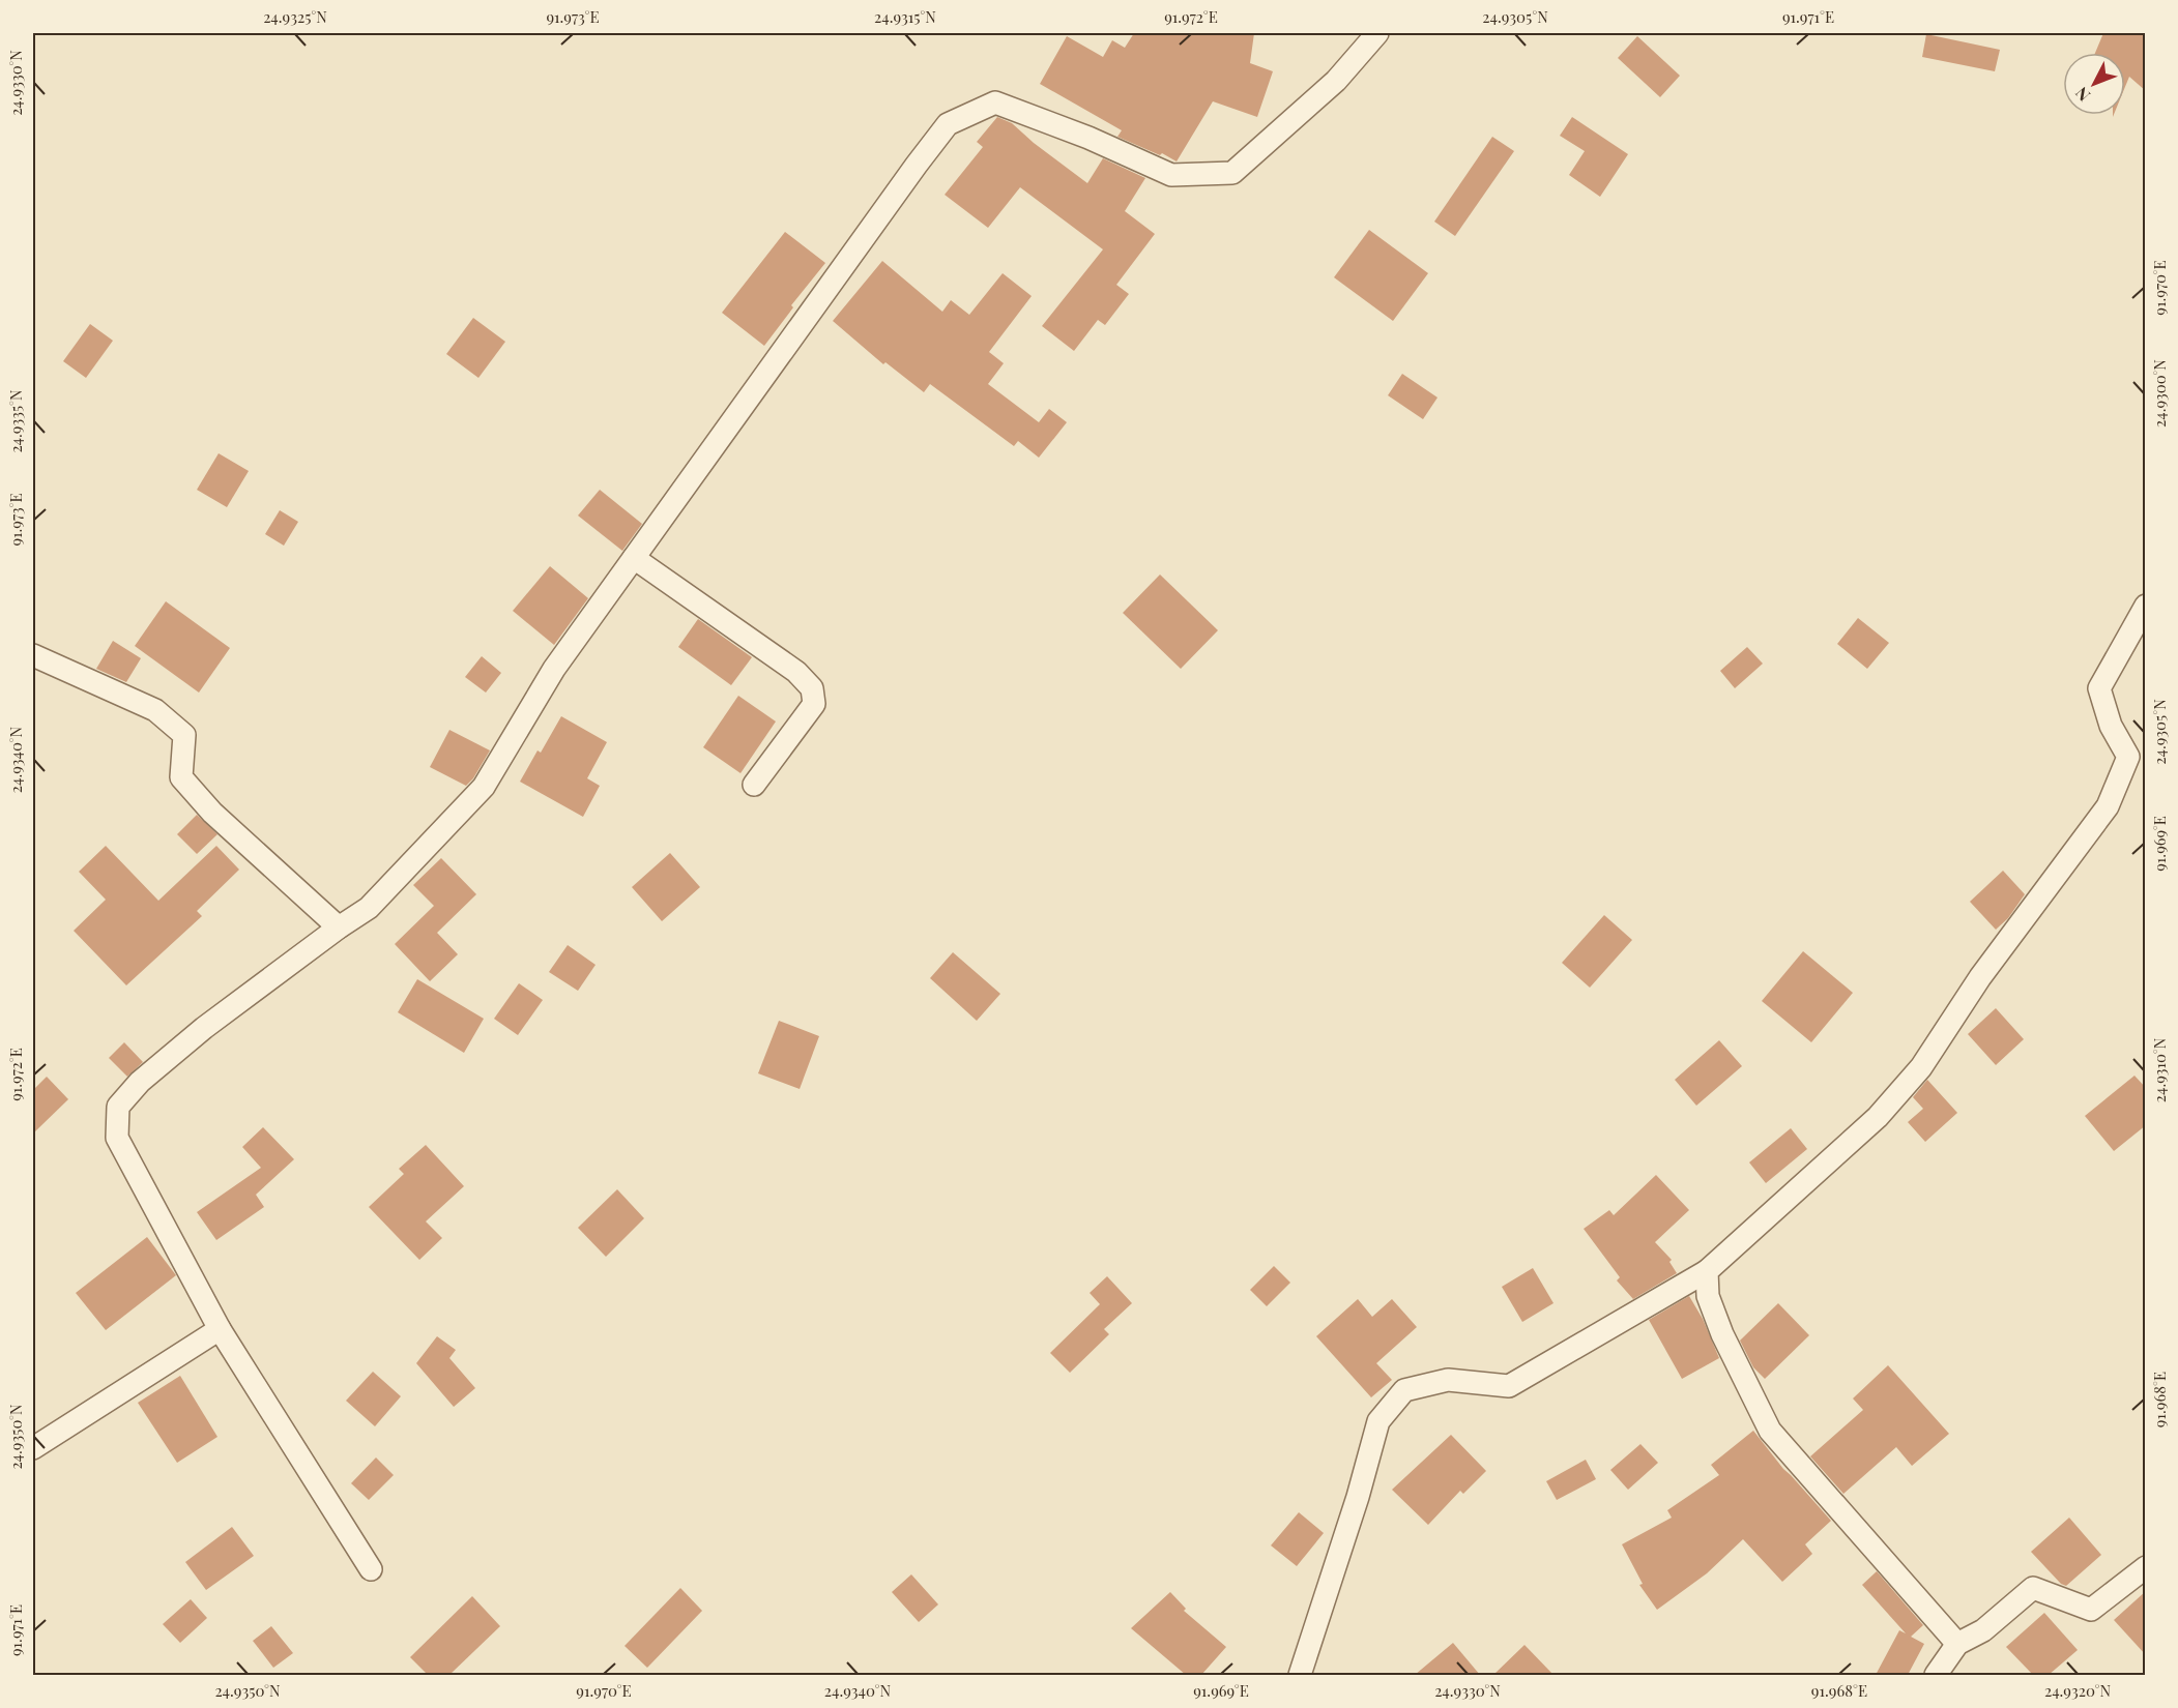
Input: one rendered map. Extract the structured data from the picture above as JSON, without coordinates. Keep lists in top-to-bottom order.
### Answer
{
  "north": "bottom left",
  "coordinates": [
    "24.9325°N",
    "91.973°E",
    "24.9315°N",
    "91.972°E",
    "24.9305°N",
    "91.971°E",
    "24.9330°N",
    "91.970°E",
    "24.9300°N",
    "24.9335°N",
    "24.9340°N",
    "91.969°E",
    "24.9310°N",
    "91.968°E",
    "24.9350°N",
    "24.9320°N"
  ]
}
